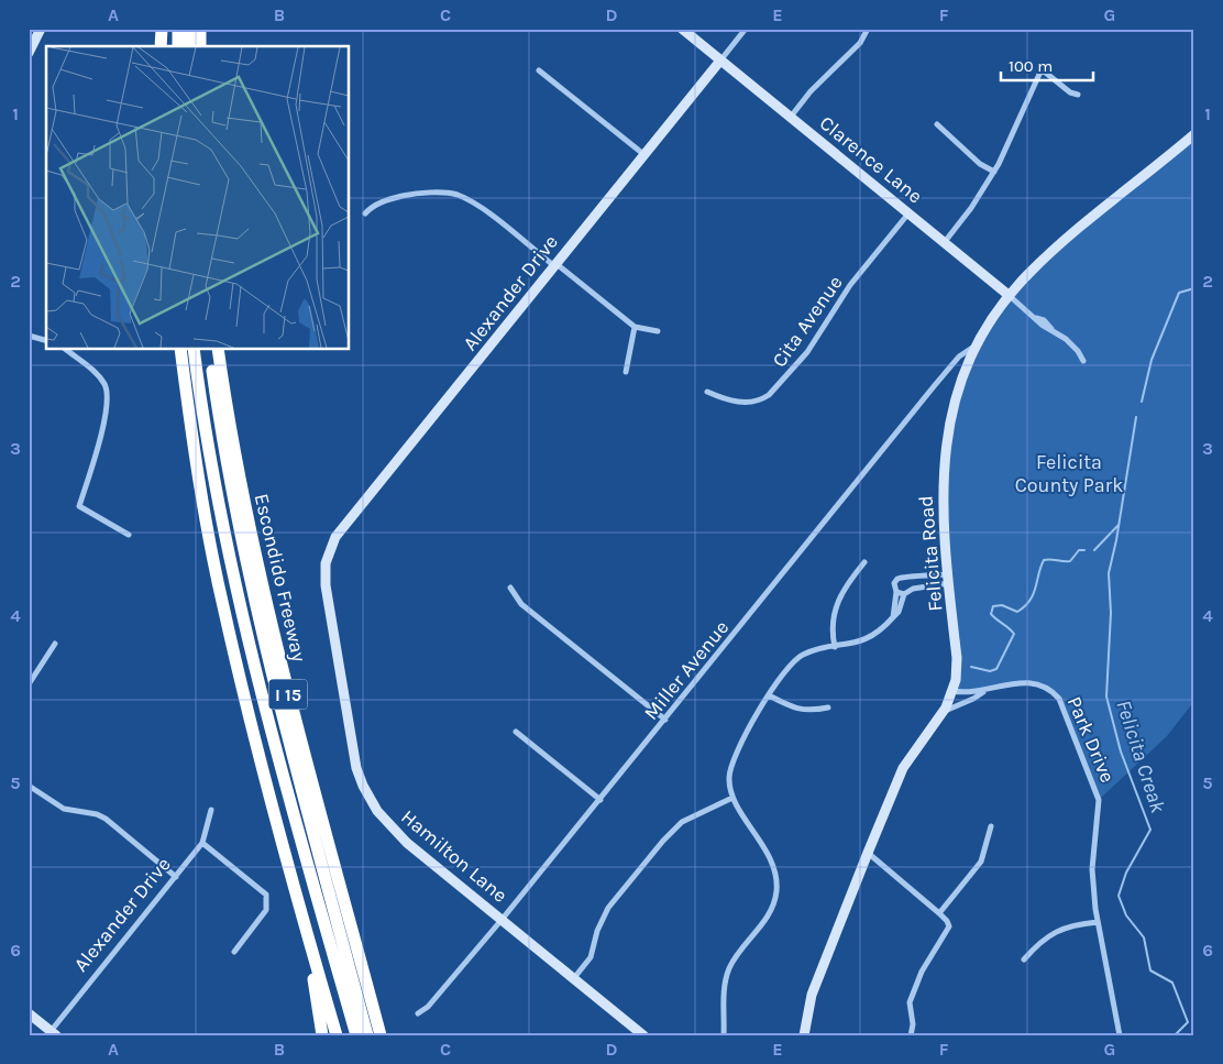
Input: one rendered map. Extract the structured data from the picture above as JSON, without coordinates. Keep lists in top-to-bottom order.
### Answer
{
  "streets": {
    "highway": ["Escondido Freeway", "I 15"],
    "street": [
      "Clarence Lane",
      "Alexander Drive",
      "Cita Avenue",
      "Felicita Road",
      "Miller Avenue",
      "Park Drive",
      "Hamilton Lane"
    ]
  },
  "crossings": [
    ["Clarence Lane", "Alexander Drive"],
    ["Clarence Lane", "Cita Avenue"],
    ["Clarence Lane", "Felicita Road"],
    ["Alexander Drive", "Hamilton Lane"],
    ["Felicita Road", "Miller Avenue"],
    ["Felicita Road", "Park Drive"],
    ["Miller Avenue", "Hamilton Lane"]
  ],
  "water": ["Felicita Creak"],
  "parks": ["Felicita County Park"],
  "scale_bar": "100 m",
  "grid": {
    "columns": [
      "A",
      "B",
      "C",
      "D",
      "E",
      "F",
      "G"
    ],
    "rows": [
      "1",
      "2",
      "3",
      "4",
      "5",
      "6"
    ]
  }
}
